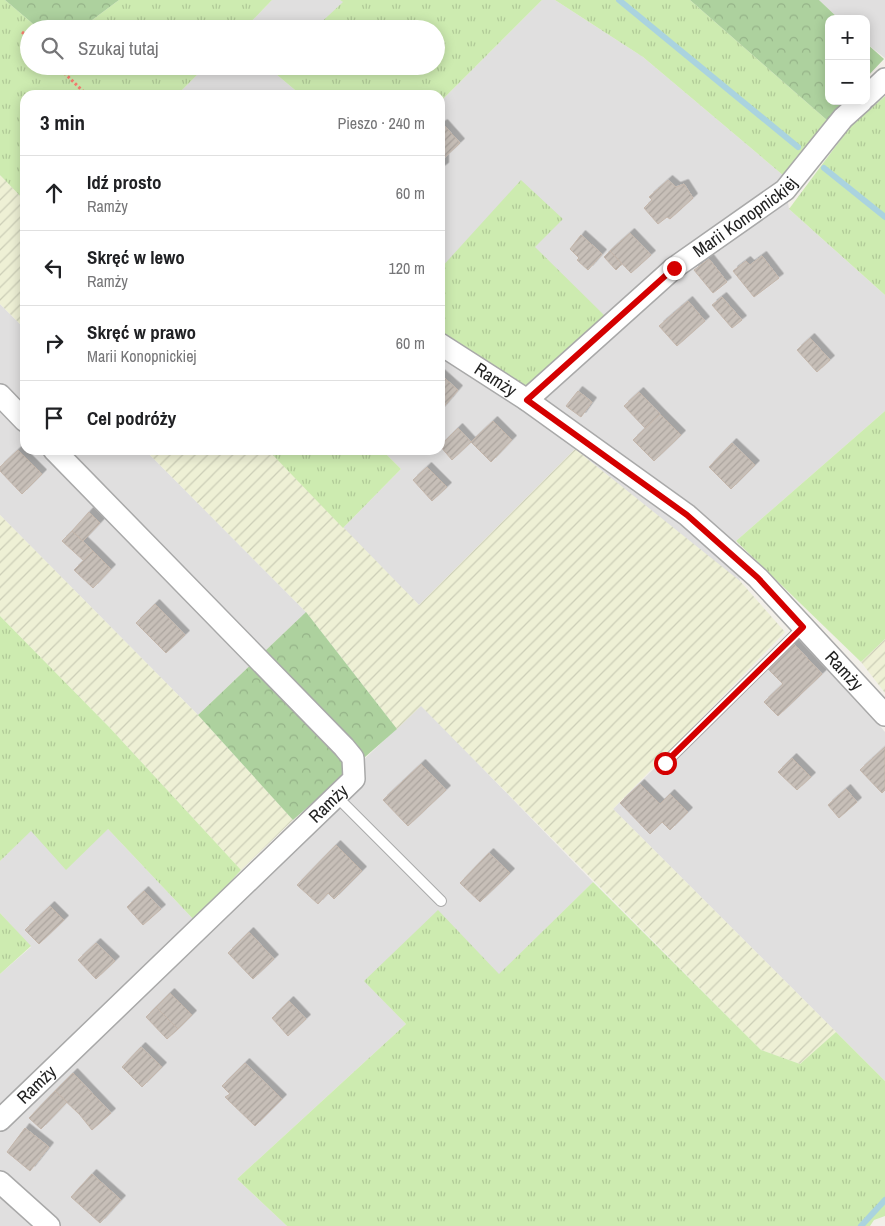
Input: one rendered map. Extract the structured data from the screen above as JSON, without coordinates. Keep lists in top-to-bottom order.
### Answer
{
  "streets": {
    "street": ["Marii Konopnickiej", "Ramży"]
  },
  "crossings": [
    ["Marii Konopnickiej", "Ramży"]
  ],
  "page": {
    "map_buttons": ["+", "−"],
    "search": "Szukaj tutaj",
    "heading": ["3 min", "Pieszo · 240 m"],
    "list": [
      ["Idź prosto", "Ramży", "60 m"],
      ["Skręć w lewo", "Ramży", "120 m"],
      ["Skręć w prawo", "Marii Konopnickiej", "60 m"],
      "Cel podróży"
    ]
  }
}
